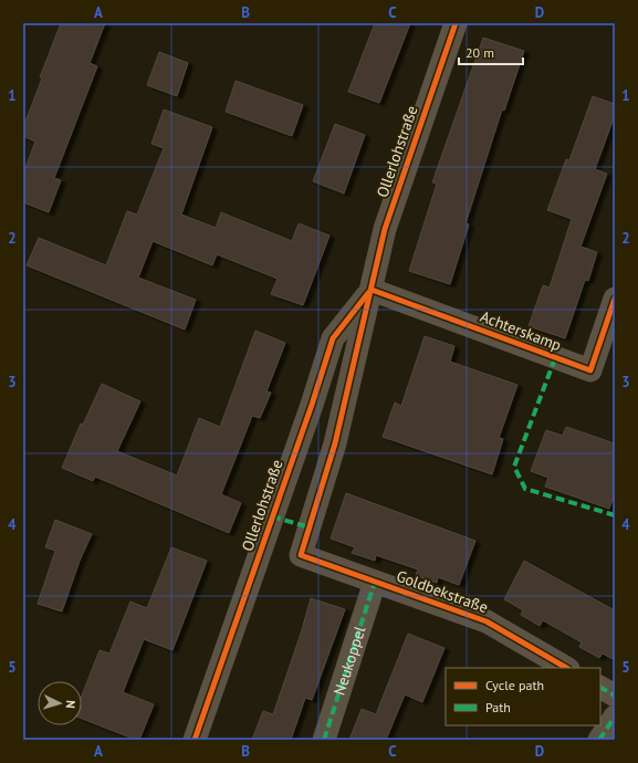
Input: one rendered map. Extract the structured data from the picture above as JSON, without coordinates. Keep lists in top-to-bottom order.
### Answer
{
  "streets": {
    "street": [
      "Ollerlohstraße",
      "Achterskamp",
      "Goldbekstraße",
      "Neukoppel"
    ]
  },
  "crossings": [
    ["Ollerlohstraße", "Achterskamp"],
    ["Ollerlohstraße", "Goldbekstraße"],
    ["Goldbekstraße", "Neukoppel"]
  ],
  "legend": ["Cycle path", "Path"],
  "scale_bar": "20 m",
  "north": "right",
  "grid": {
    "columns": [
      "A",
      "B",
      "C",
      "D"
    ],
    "rows": [
      "1",
      "2",
      "3",
      "4",
      "5"
    ]
  }
}
